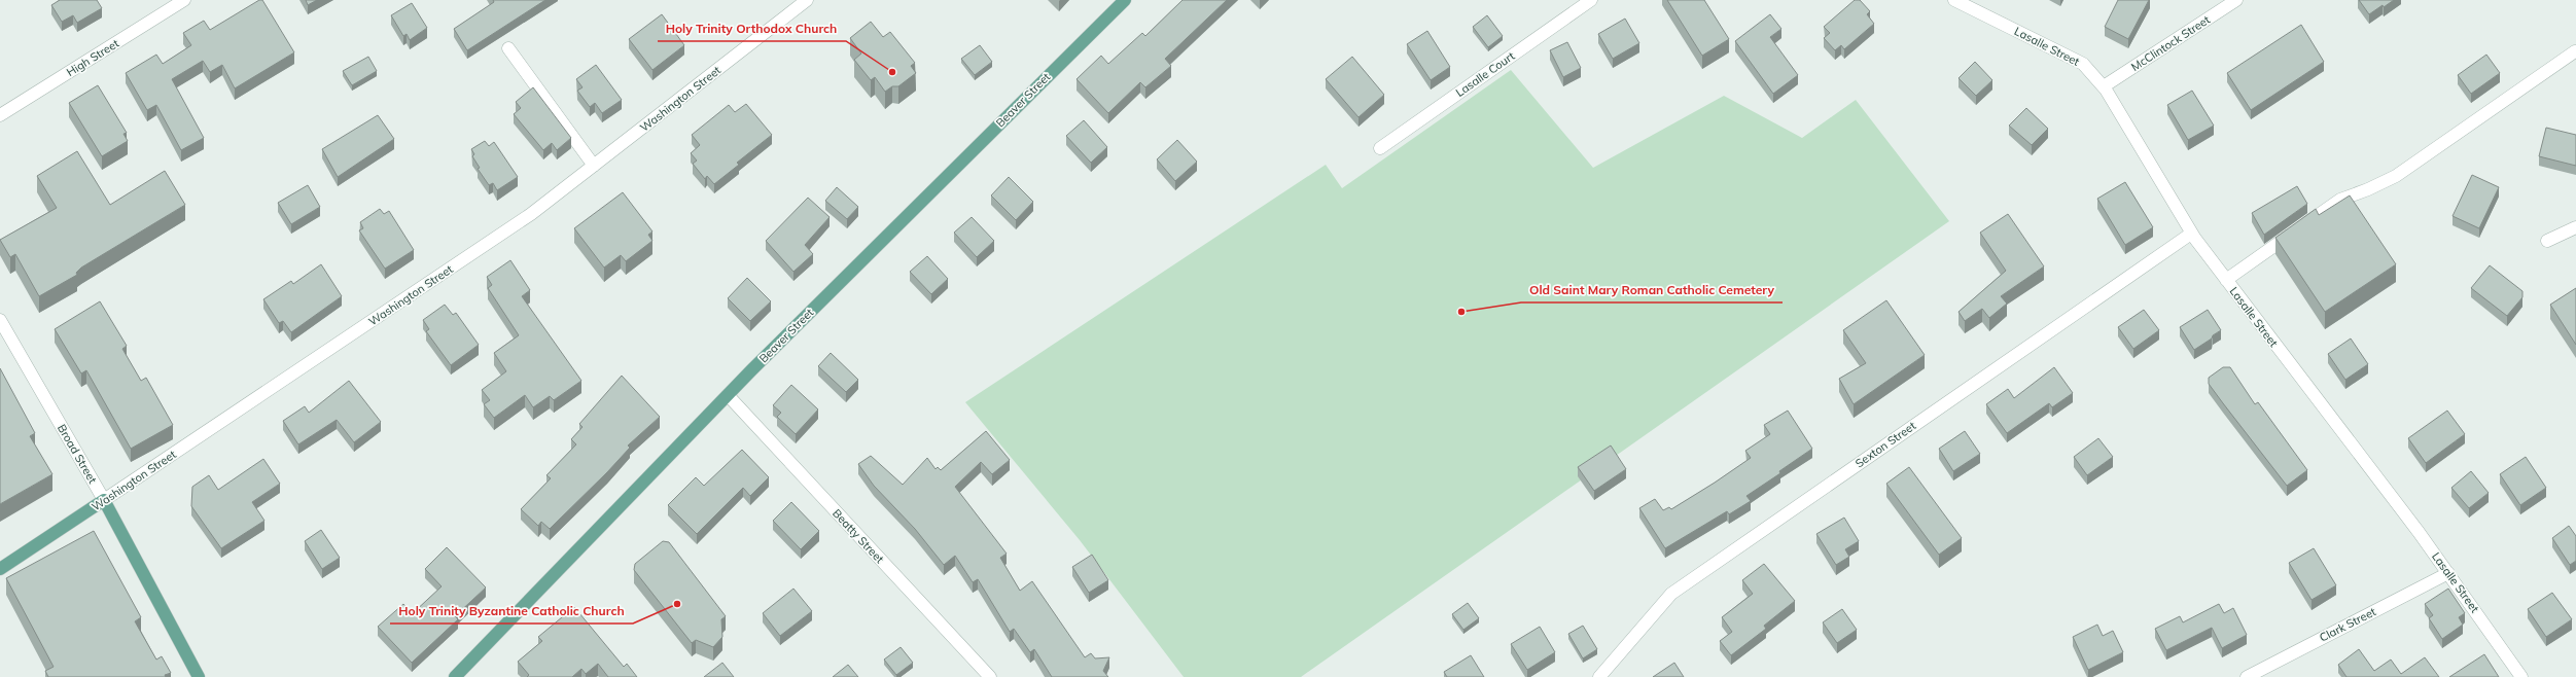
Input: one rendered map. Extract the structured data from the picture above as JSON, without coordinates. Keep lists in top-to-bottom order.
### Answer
{
  "streets": {
    "main road": ["Washington Street", "Beaver Street", "Broad Street"],
    "street": [
      "McClintock Street",
      "Lasalle Street",
      "High Street",
      "Lasalle Court",
      "Sexton Street",
      "Beatty Street",
      "Clark Street"
    ]
  },
  "crossings": [
    ["McClintock Street", "Lasalle Street"],
    ["Lasalle Street", "Sexton Street"],
    ["Lasalle Street", "Clark Street"],
    ["Washington Street", "Broad Street"],
    ["Beaver Street", "Beatty Street"]
  ],
  "places": ["Holy Trinity Orthodox Church", "Old Saint Mary Roman Catholic Cemetery", "Holy Trinity Byzantine Catholic Church"]
}
